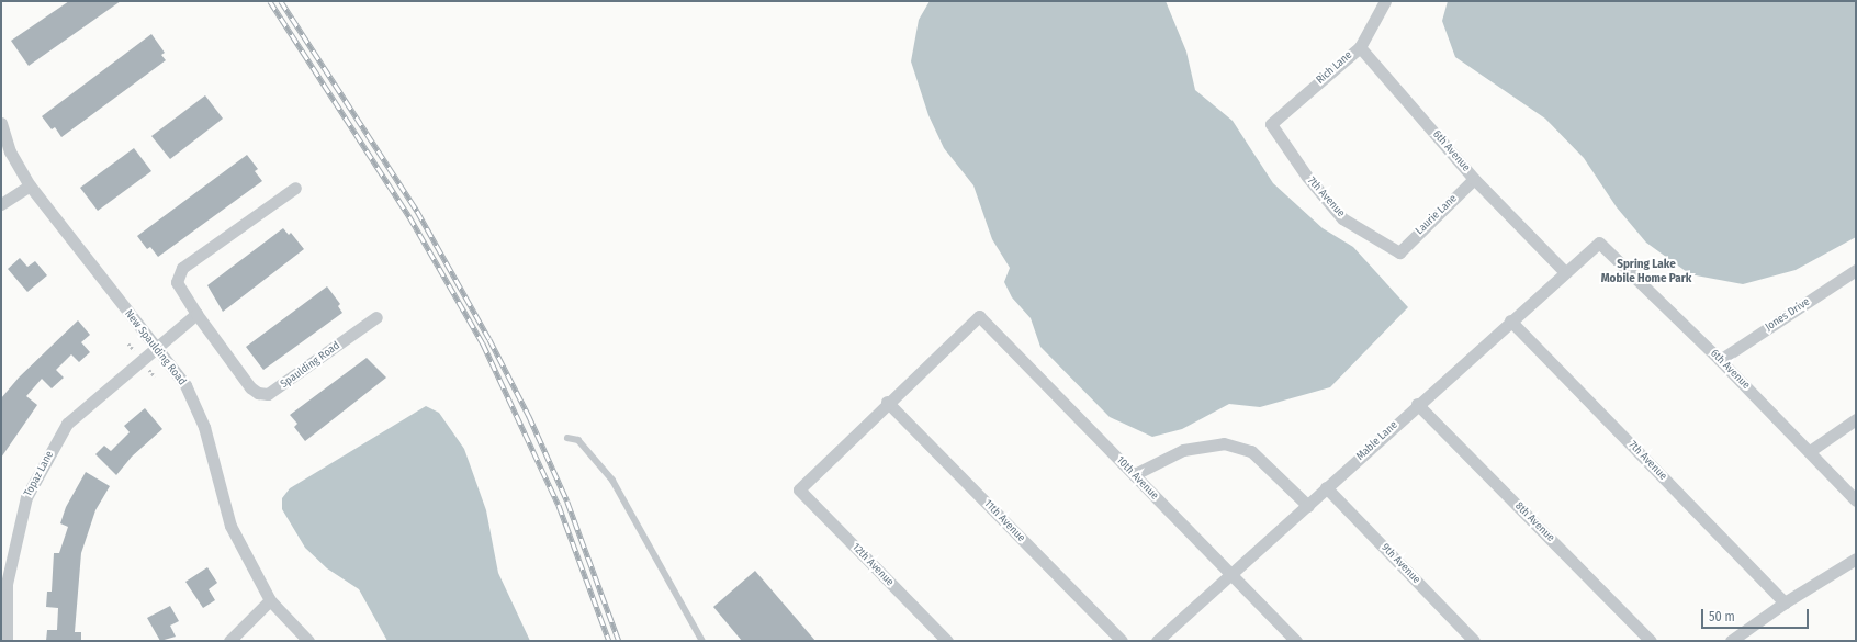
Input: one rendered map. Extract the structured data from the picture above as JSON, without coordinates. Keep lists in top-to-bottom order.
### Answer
{
  "streets": {
    "street": [
      "Rich Lane",
      "6th Avenue",
      "7th Avenue",
      "Laurie Lane",
      "Jones Drive",
      "New Spaulding Road",
      "Spaulding Road",
      "Mable Lane",
      "Topaz Lane",
      "10th Avenue",
      "11th Avenue",
      "8th Avenue",
      "9th Avenue",
      "12th Avenue"
    ]
  },
  "crossings": [
    ["Rich Lane", "6th Avenue"],
    ["Rich Lane", "7th Avenue"],
    ["6th Avenue", "Laurie Lane"],
    ["6th Avenue", "Jones Drive"],
    ["6th Avenue", "Mable Lane"],
    ["7th Avenue", "Laurie Lane"],
    ["7th Avenue", "Mable Lane"],
    ["New Spaulding Road", "Topaz Lane"],
    ["Mable Lane", "10th Avenue"],
    ["Mable Lane", "8th Avenue"],
    ["Mable Lane", "9th Avenue"],
    ["10th Avenue", "11th Avenue"],
    ["10th Avenue", "12th Avenue"],
    ["11th Avenue", "12th Avenue"]
  ],
  "districts": ["Spring Lake Mobile Home Park"],
  "scale_bar": "50 m"
}
